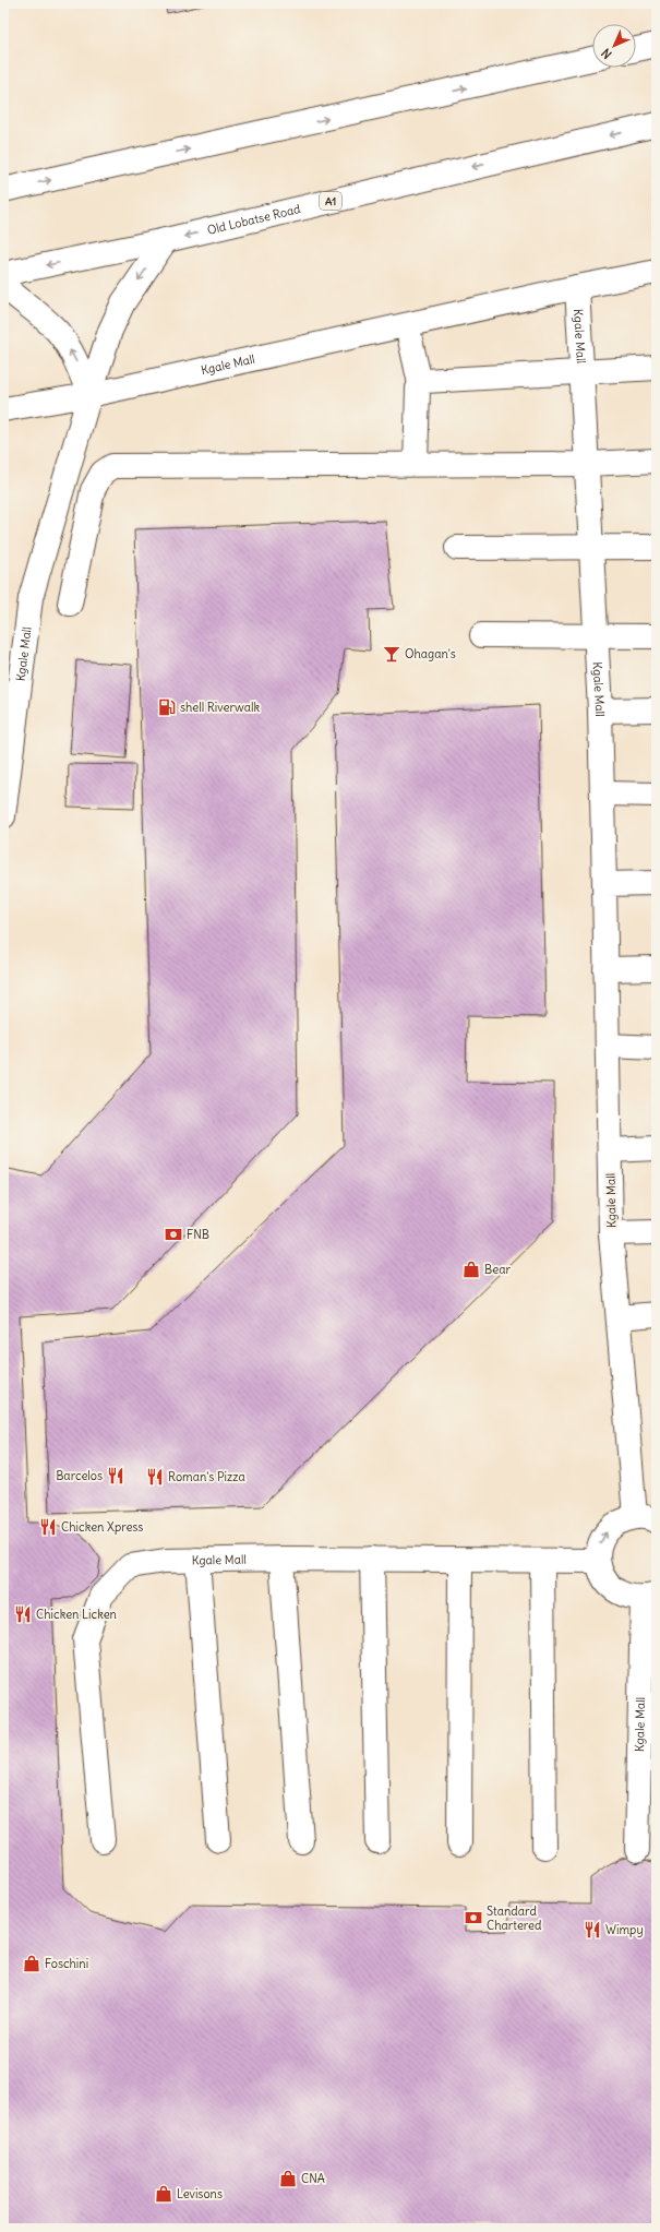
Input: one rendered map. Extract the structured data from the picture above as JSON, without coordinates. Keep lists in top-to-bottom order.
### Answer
{
  "streets": {
    "main road": ["A1", "Old Lobatse Road", "Kgale Mall"]
  },
  "crossings": [
    ["Old Lobatse Road", "Kgale Mall"]
  ],
  "places": {
    "bar": ["Ohagan's"],
    "fuel station": ["shell Riverwalk"],
    "bank": ["FNB", "Standard Chartered"],
    "shop": [
      "Bear",
      "Foschini",
      "CNA",
      "Levisons"
    ],
    "restaurant": [
      "Barcelos",
      "Roman's Pizza",
      "Chicken Xpress",
      "Chicken Licken",
      "Wimpy"
    ]
  },
  "north": "bottom left"
}
